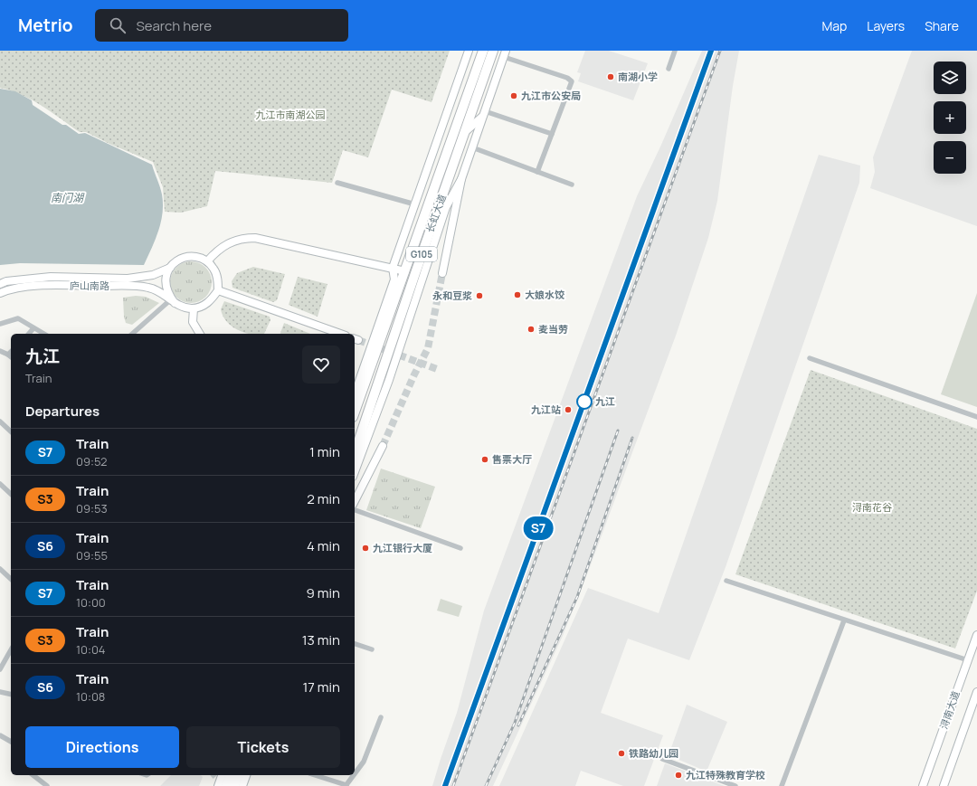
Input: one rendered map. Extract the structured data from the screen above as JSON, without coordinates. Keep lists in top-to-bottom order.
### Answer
{
  "streets": {
    "highway": ["长虹大道", "G105"],
    "street": ["庐山南路", "浔南大道"]
  },
  "water": ["南门湖"],
  "parks": ["九江市南湖公园", "浔南花谷"],
  "places": [
    "南湖小学",
    "九江市公安局",
    "大娘水饺",
    "永和豆浆",
    "麦当劳",
    "九江",
    "九江站",
    "售票大厅",
    "九江银行大厦",
    "铁路幼儿园",
    "九江特殊教育学校"
  ],
  "page": {
    "header": "Metrio",
    "search": "Search here",
    "nav": ["Map", "Layers", "Share"],
    "on_map": "S7",
    "map_buttons": ["+", "−"],
    "heading": [
      ["九江", "Train"],
      "Departures"
    ],
    "list": [
      {
        "mark": "S7",
        "name": "Train",
        "note": "09:52",
        "value": "1 min"
      },
      {
        "mark": "S3",
        "name": "Train",
        "note": "09:53",
        "value": "2 min"
      },
      {
        "mark": "S6",
        "name": "Train",
        "note": "09:55",
        "value": "4 min"
      },
      {
        "mark": "S7",
        "name": "Train",
        "note": "10:00",
        "value": "9 min"
      },
      {
        "mark": "S3",
        "name": "Train",
        "note": "10:04",
        "value": "13 min"
      },
      {
        "mark": "S6",
        "name": "Train",
        "note": "10:08",
        "value": "17 min"
      }
    ],
    "buttons": ["Directions", "Tickets"]
  }
}
